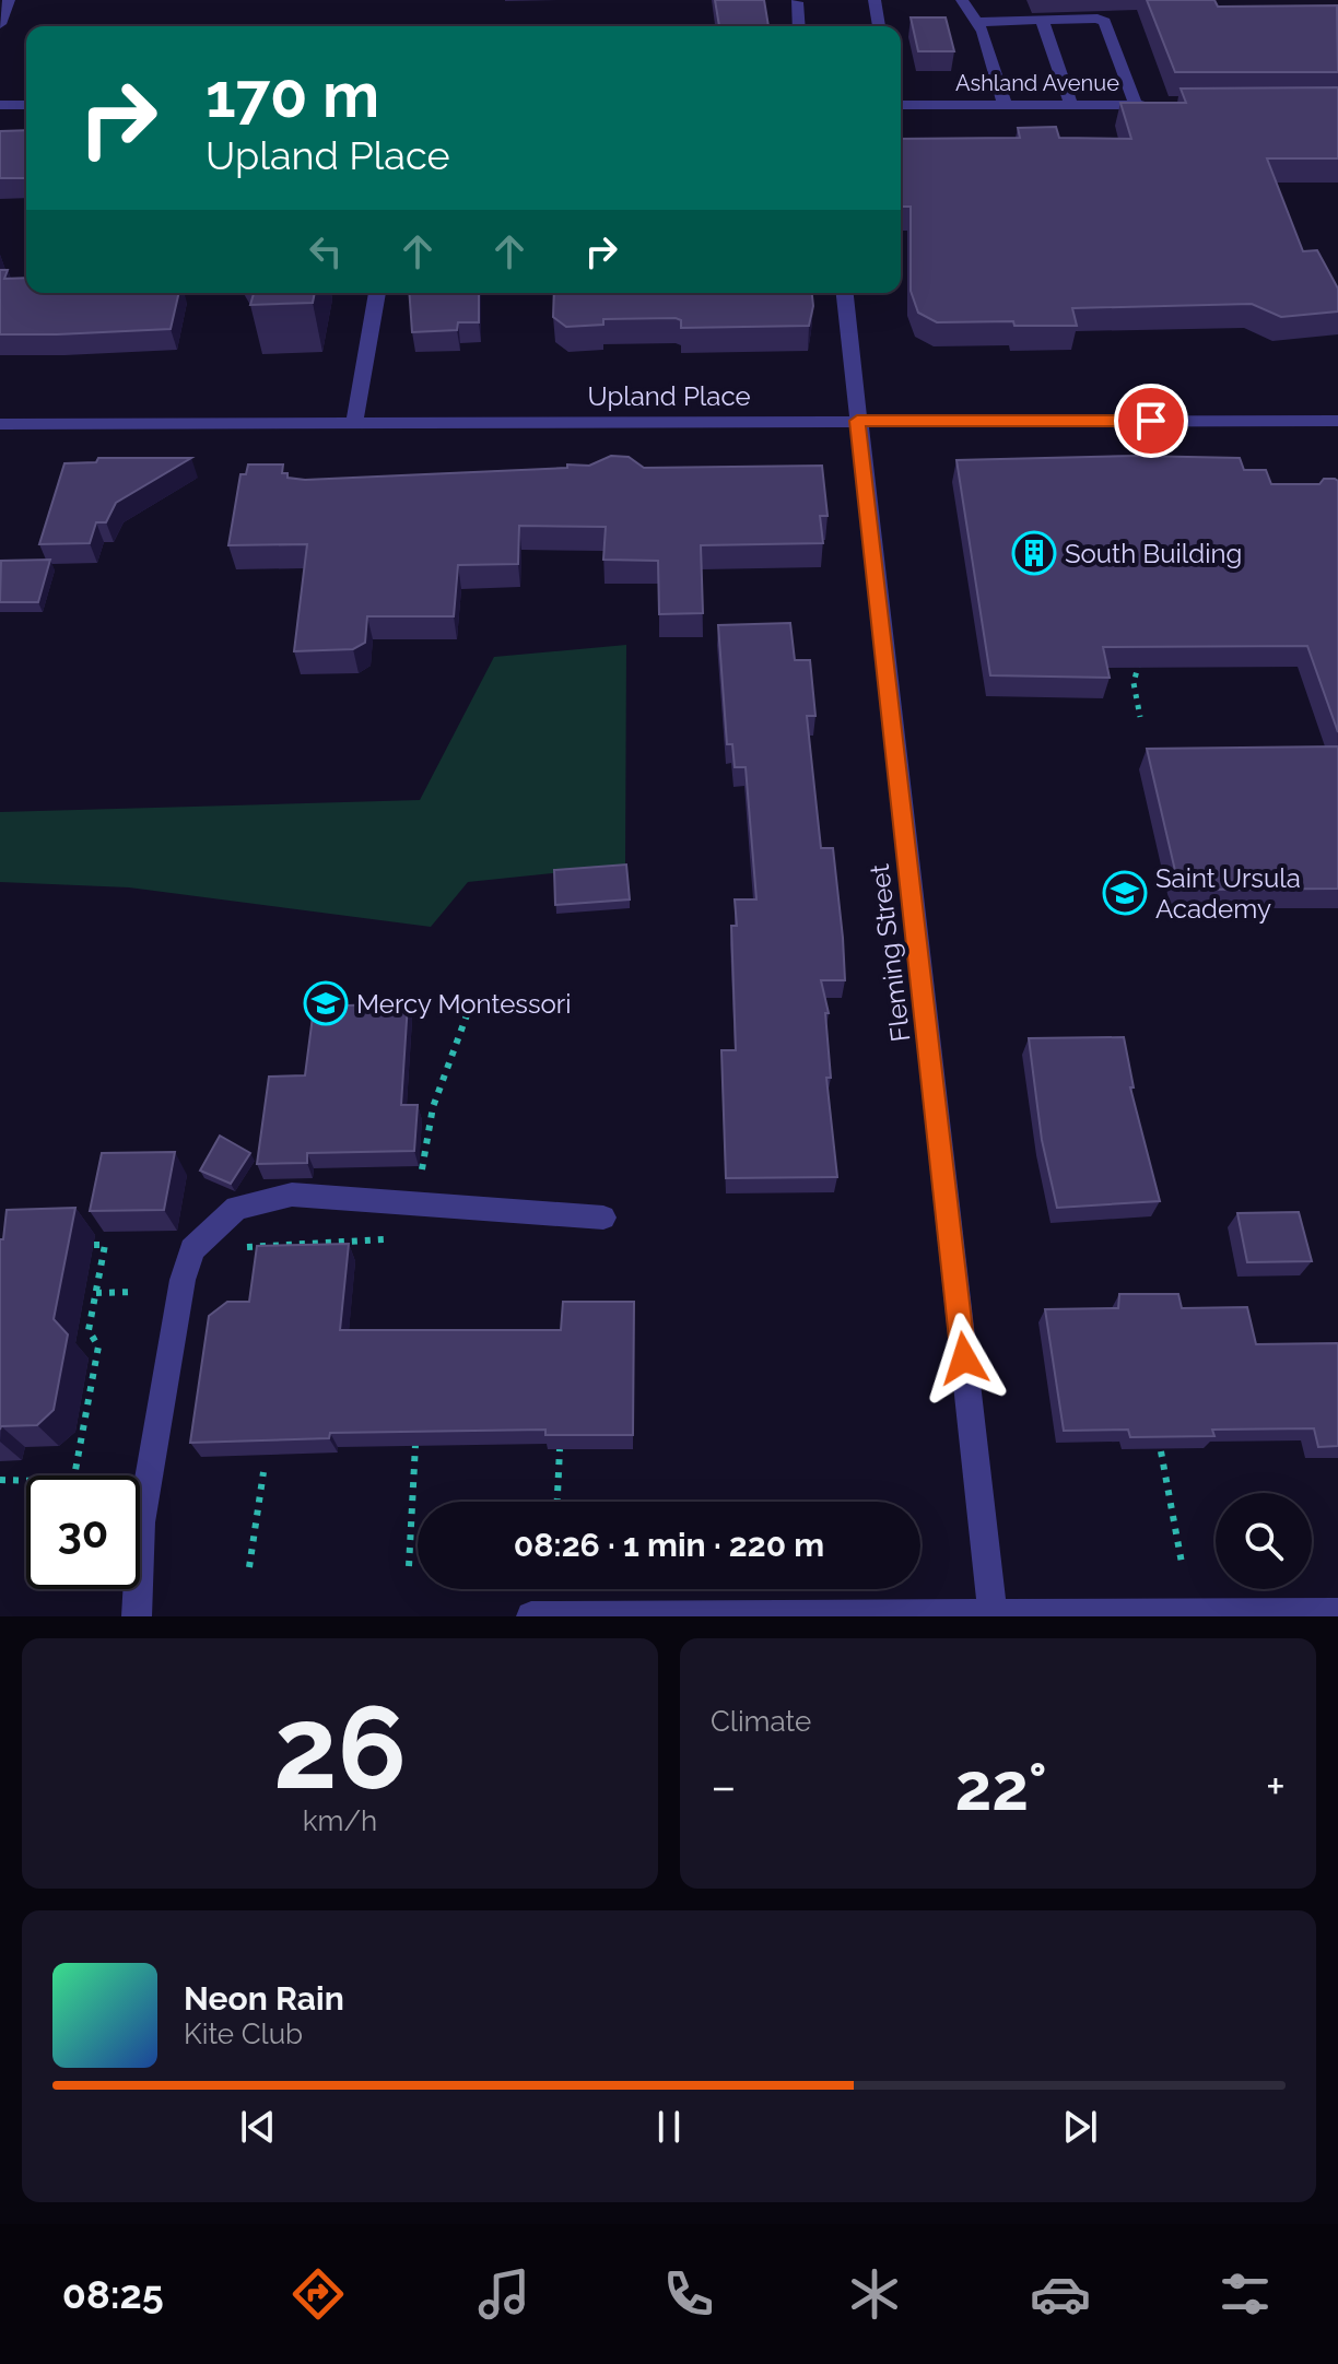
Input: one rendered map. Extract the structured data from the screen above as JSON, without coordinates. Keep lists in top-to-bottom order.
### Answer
{
  "streets": {
    "street": ["Ashland Avenue", "Upland Place", "Fleming Street"]
  },
  "crossings": [
    ["Upland Place", "Fleming Street"]
  ],
  "places": {
    "building": ["South Building"],
    "school or university": ["Saint Ursula Academy", "Mercy Montessori"]
  },
  "page": {
    "turn": ["170 m", "Upland Place"],
    "limit": "30",
    "trip": "08:26 · 1 min · 220 m",
    "tile": [
      ["26", "km/h"],
      "Climate"
    ],
    "heat": ["−", "22°", "+"],
    "song": ["Neon Rain", "Kite Club"],
    "tabs": "08:25"
  }
}
